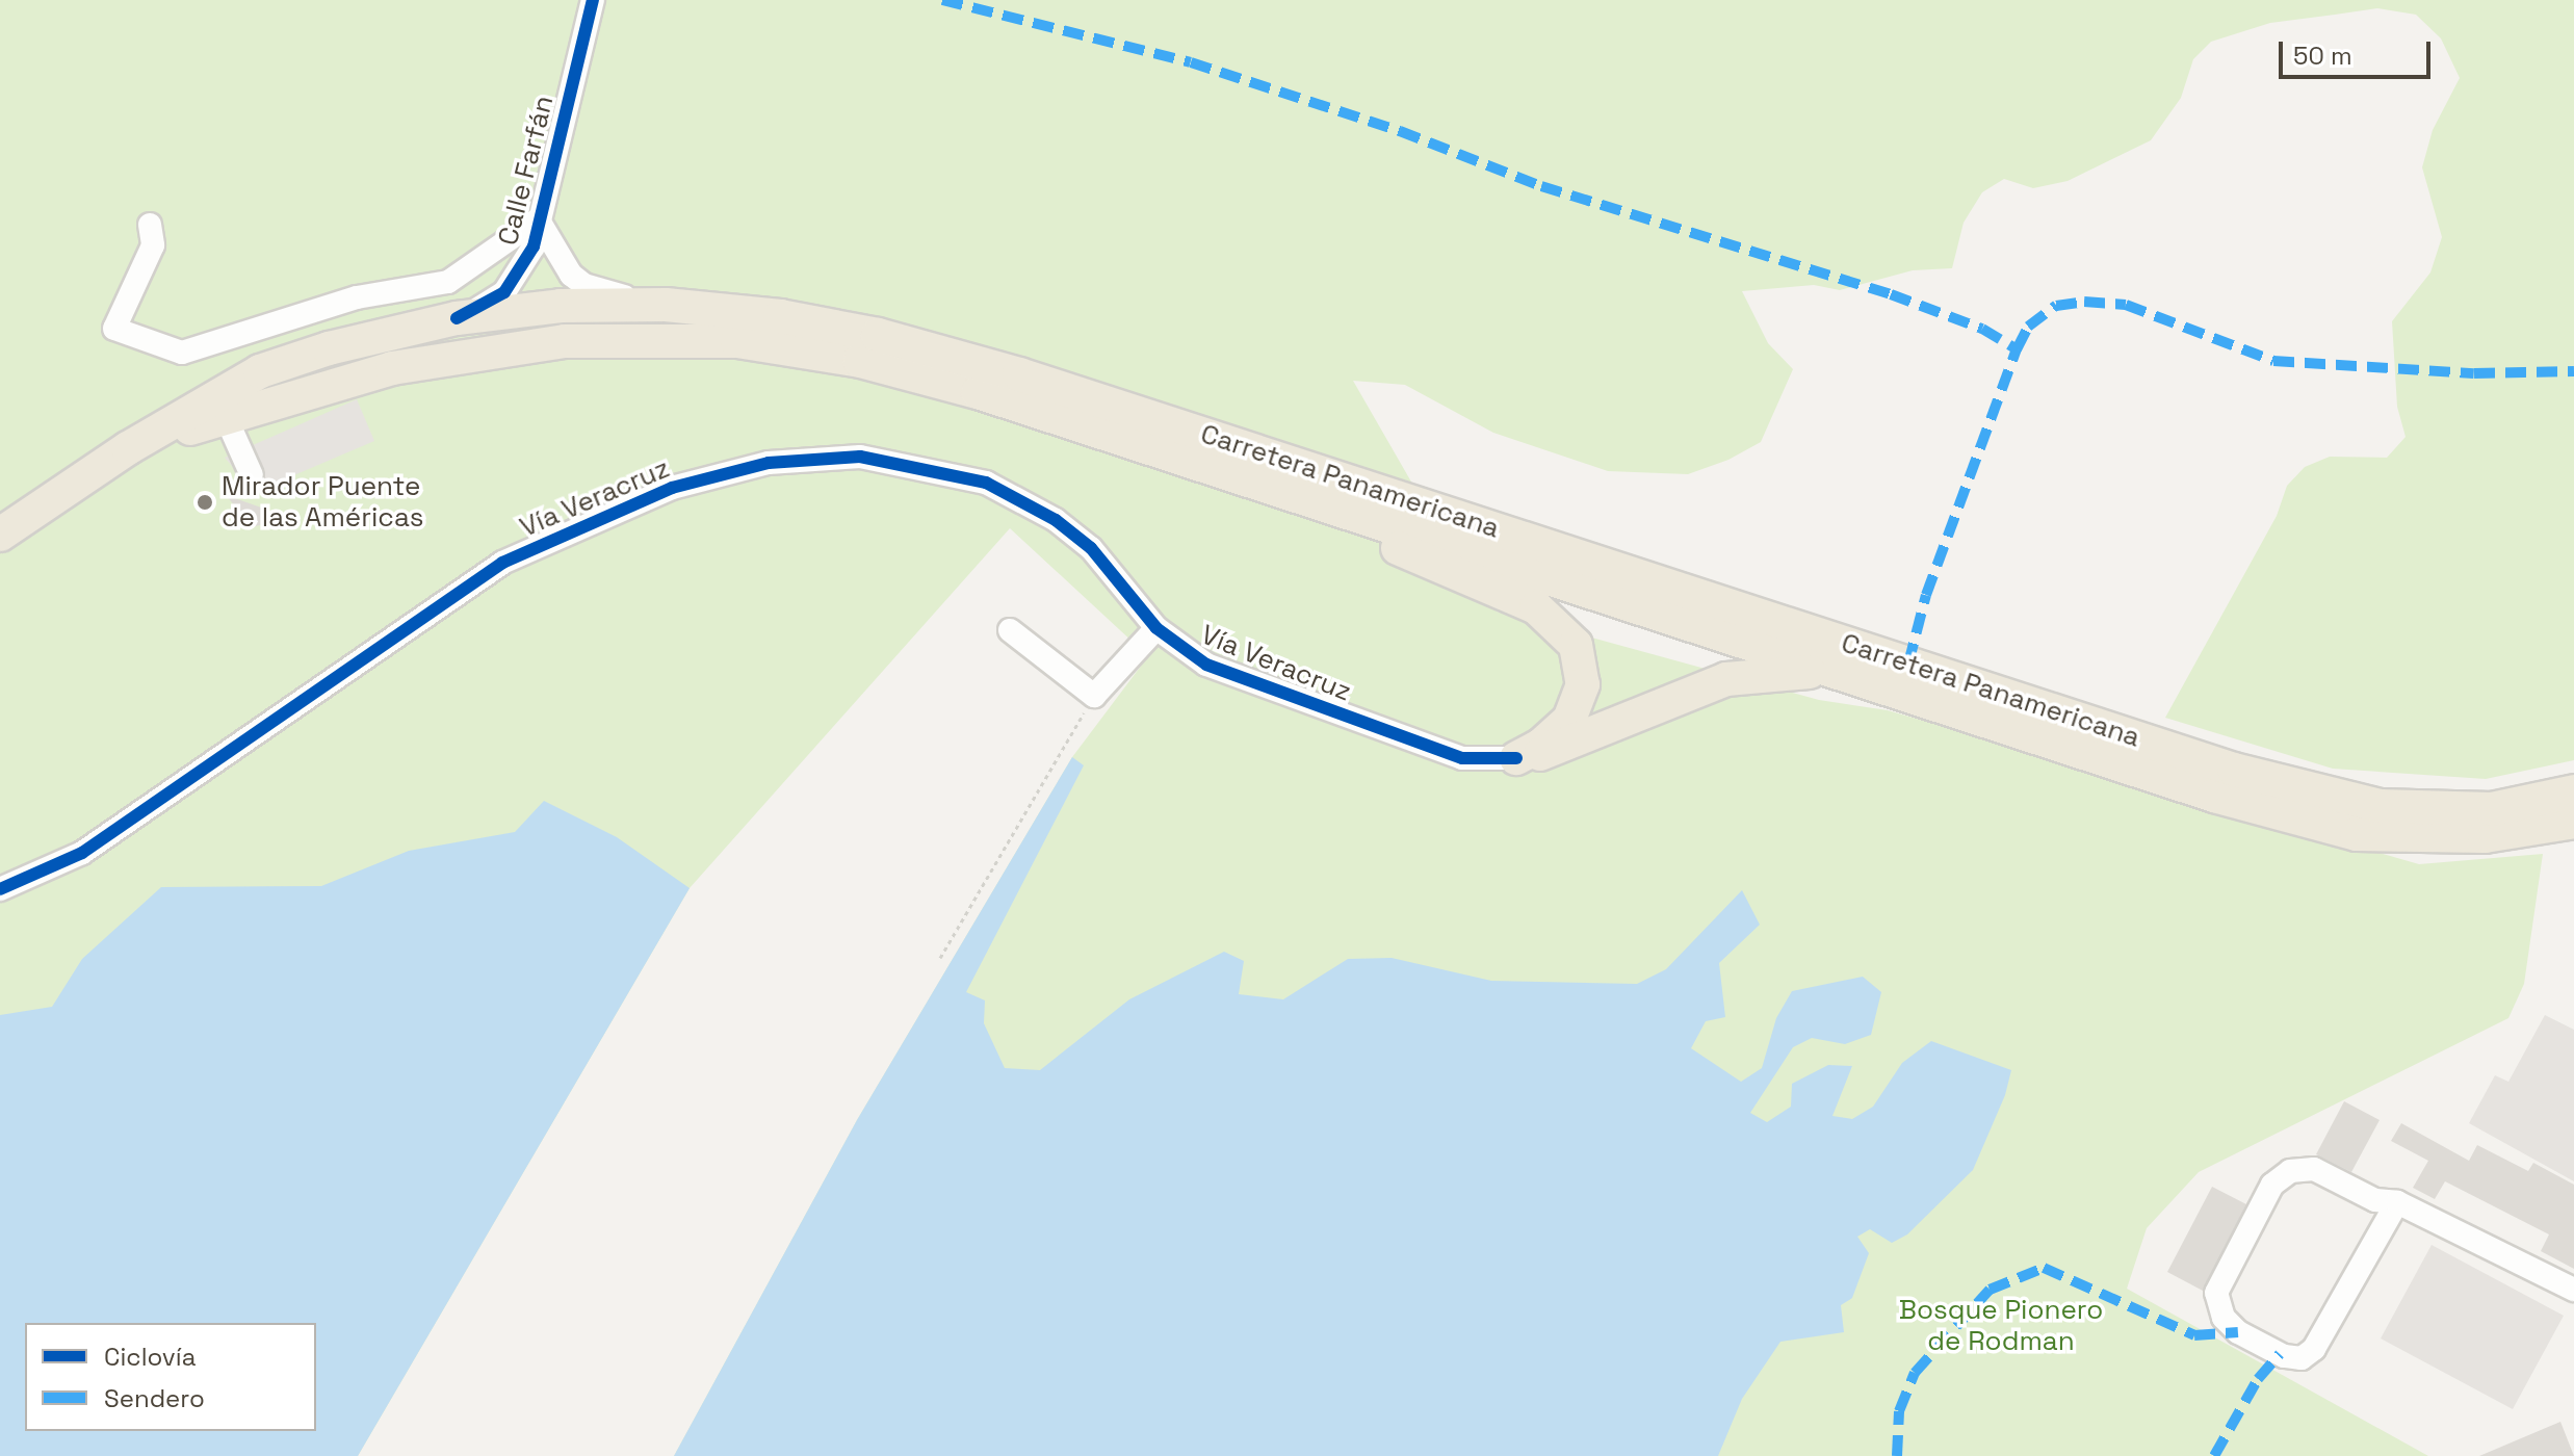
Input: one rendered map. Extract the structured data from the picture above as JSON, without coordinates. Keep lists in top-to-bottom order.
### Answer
{
  "streets": {
    "highway": ["Carretera Panamericana"],
    "street": ["Calle Farfán", "Vía Veracruz"]
  },
  "crossings": [
    ["Calle Farfán", "Carretera Panamericana"]
  ],
  "parks": ["Bosque Pionero de Rodman"],
  "places": ["Mirador Puente de las Américas"],
  "legend": ["Ciclovía", "Sendero"],
  "scale_bar": "50 m"
}
